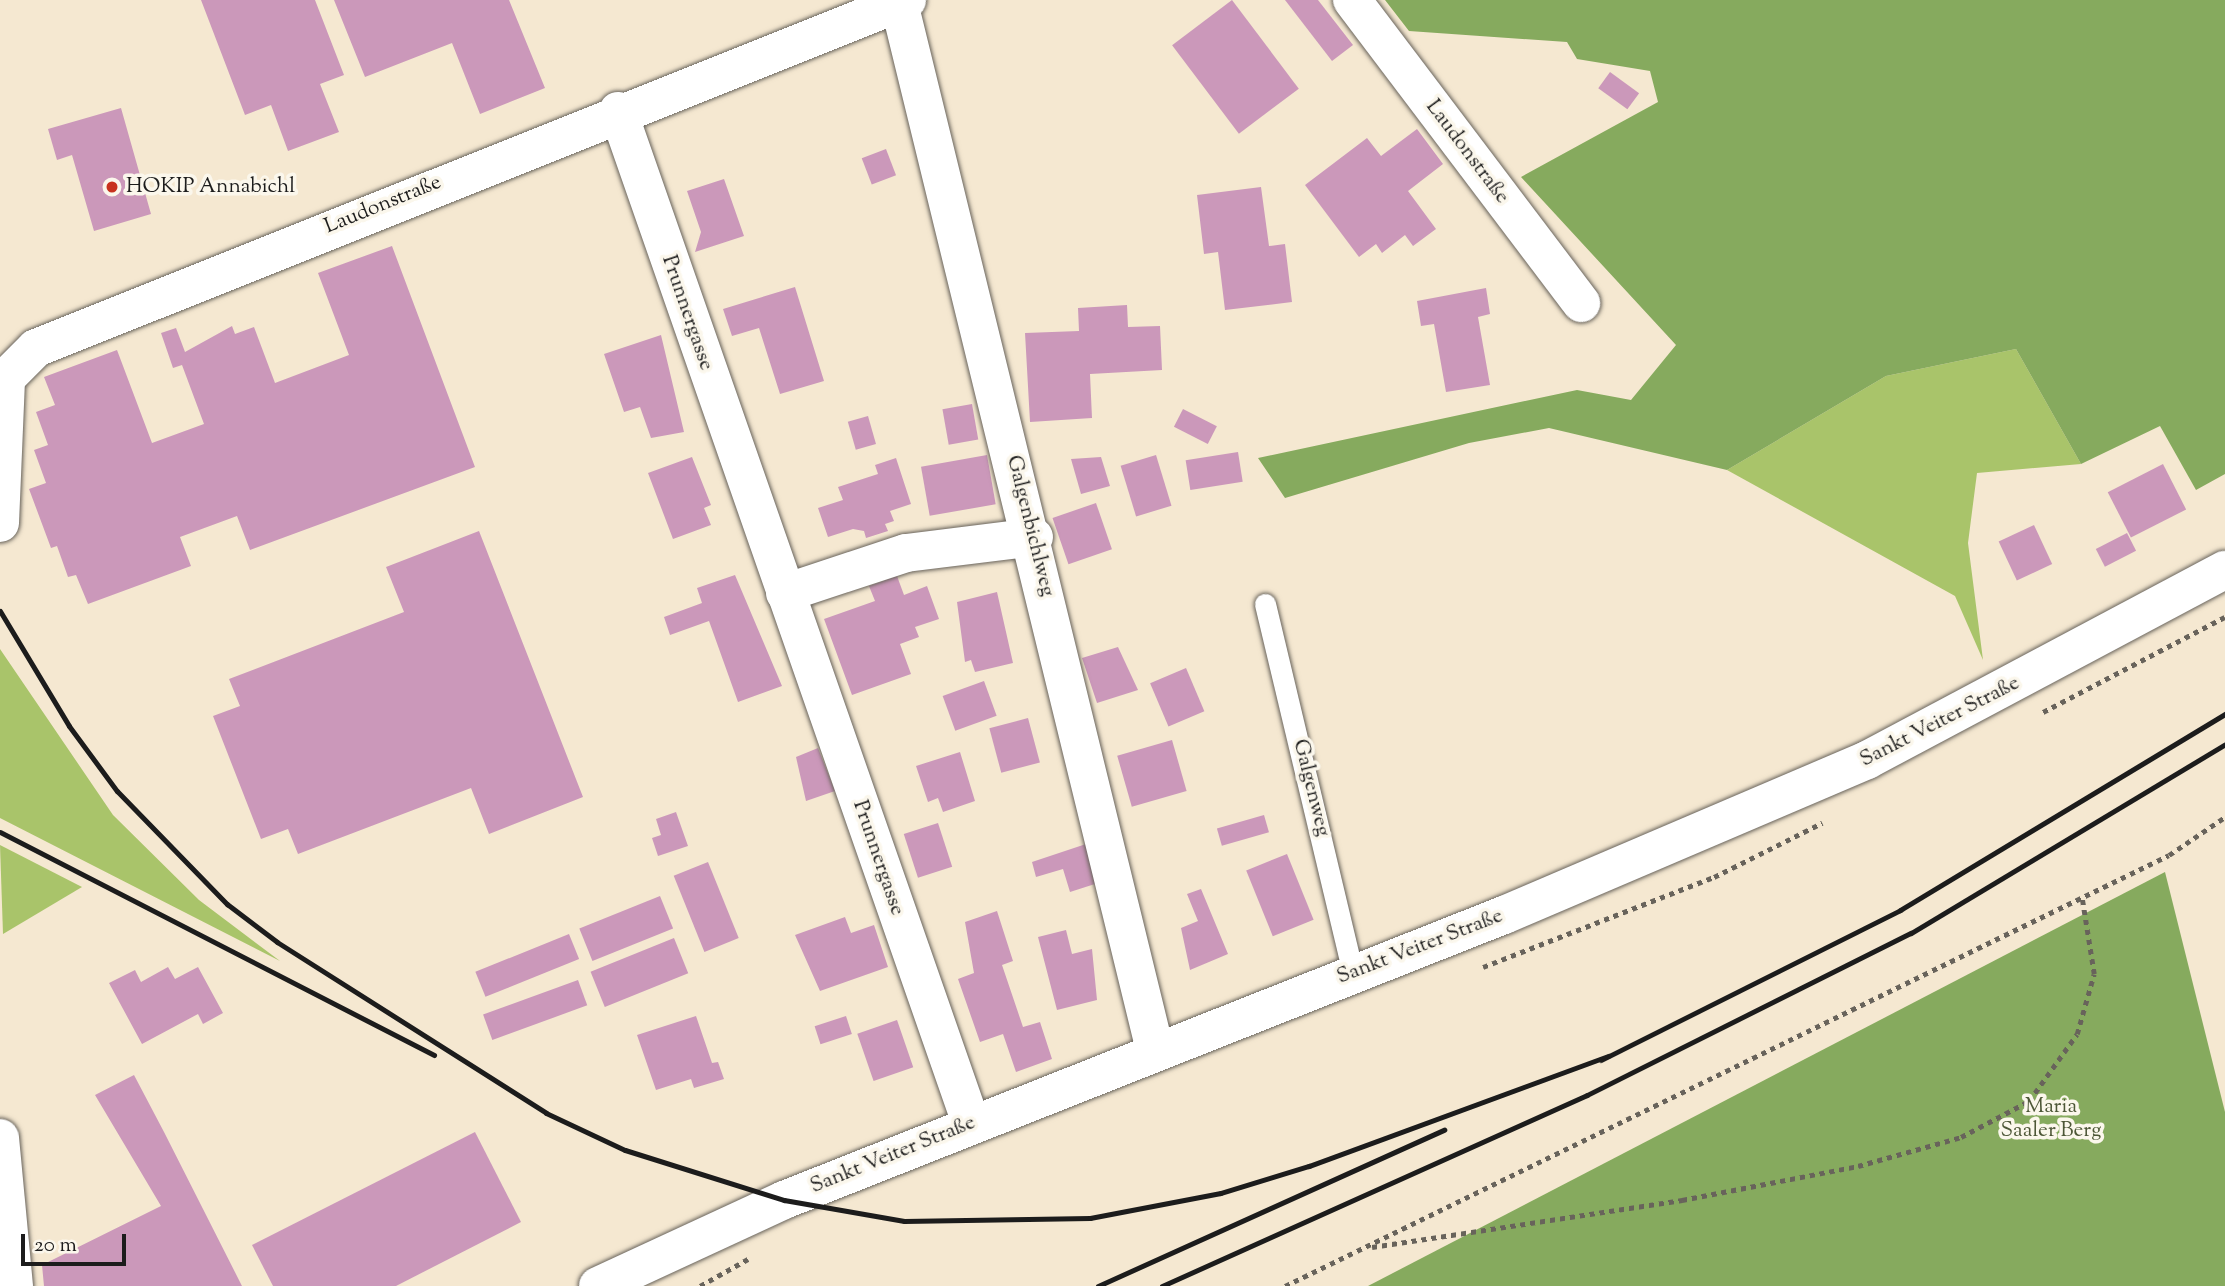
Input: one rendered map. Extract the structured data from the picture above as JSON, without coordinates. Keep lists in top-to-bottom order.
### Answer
{
  "streets": {
    "street": [
      "Laudonstraße",
      "Prunnergasse",
      "Galgenbichlweg",
      "Sankt Veiter Straße"
    ],
    "lane": ["Galgenweg"]
  },
  "crossings": [
    ["Laudonstraße", "Prunnergasse"],
    ["Laudonstraße", "Galgenbichlweg"],
    ["Prunnergasse", "Sankt Veiter Straße"],
    ["Galgenbichlweg", "Sankt Veiter Straße"],
    ["Sankt Veiter Straße", "Galgenweg"]
  ],
  "parks": ["Maria Saaler Berg"],
  "places": ["HOKIP Annabichl"],
  "scale_bar": "20 m"
}
